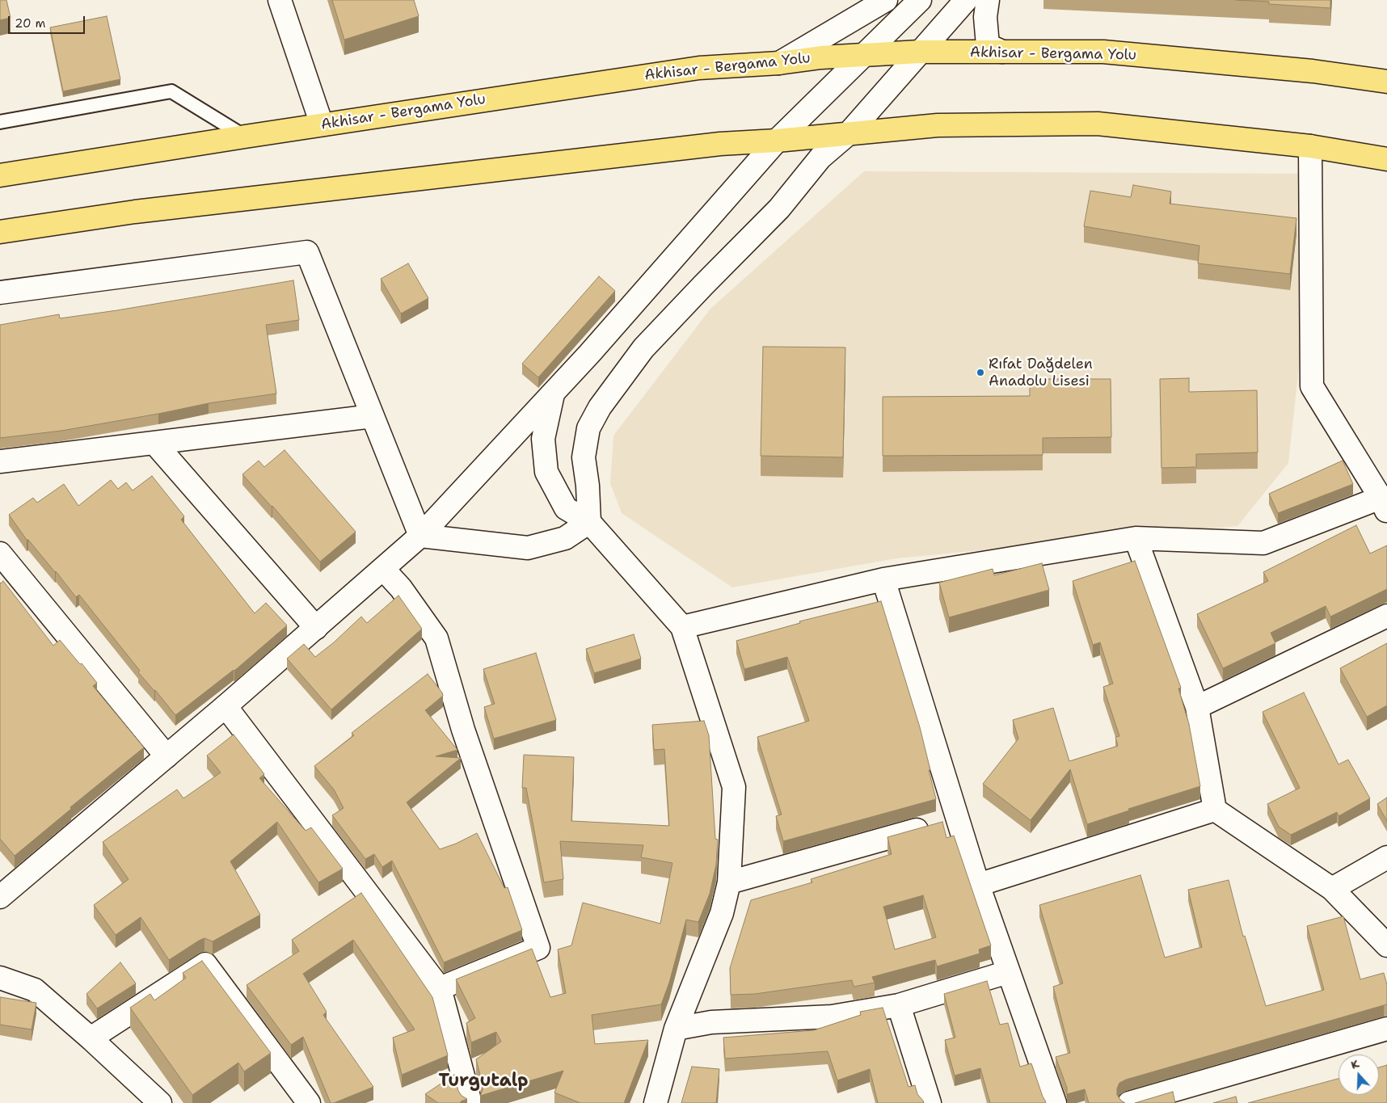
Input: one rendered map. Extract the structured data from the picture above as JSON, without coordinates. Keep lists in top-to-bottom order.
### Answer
{
  "streets": {
    "main road": ["Akhisar - Bergama Yolu"]
  },
  "districts": ["Turgutalp"],
  "places": ["Rıfat Dağdelen Anadolu Lisesi"],
  "scale_bar": "20 m",
  "north": "top"
}
